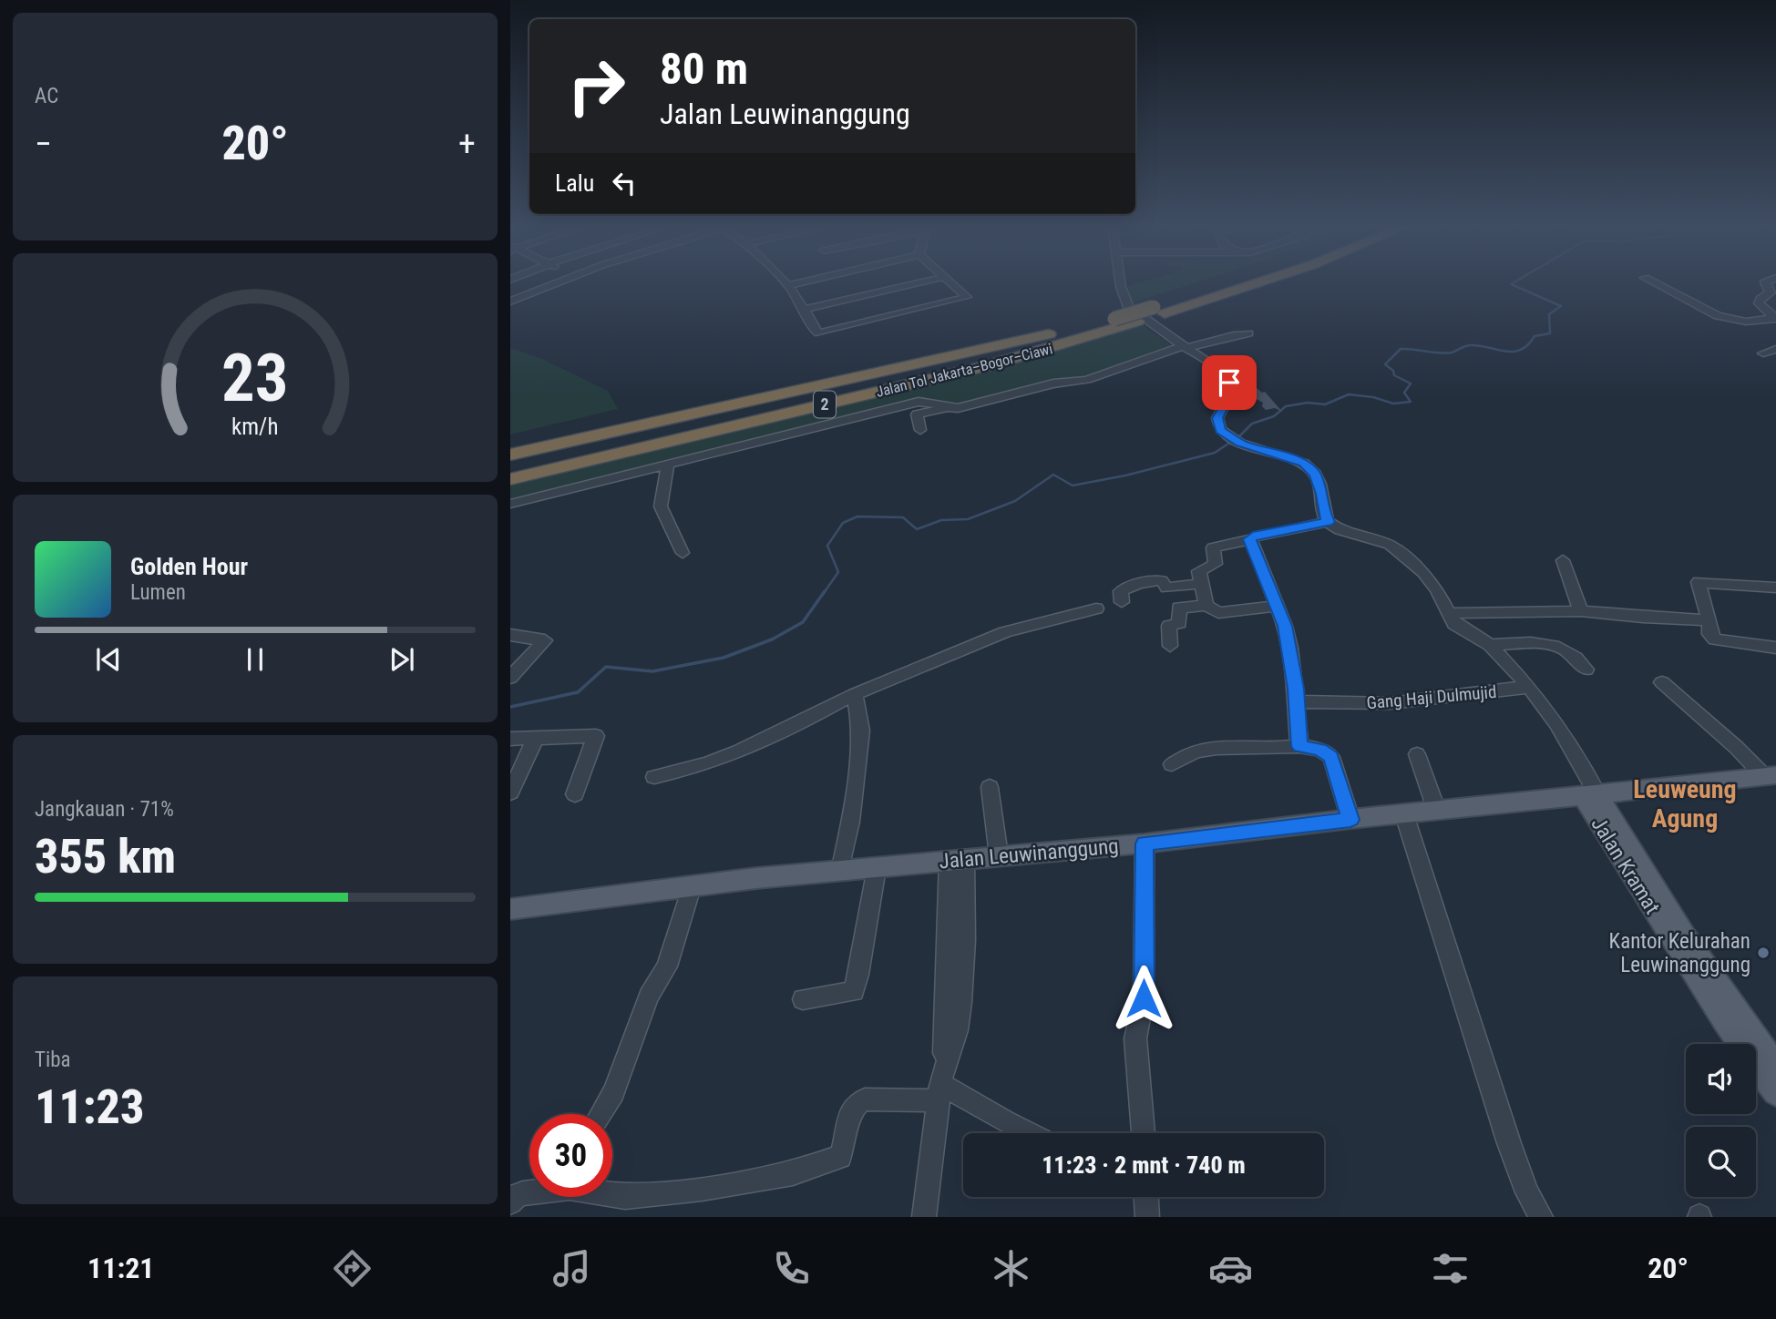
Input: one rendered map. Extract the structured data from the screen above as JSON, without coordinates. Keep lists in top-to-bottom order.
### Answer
{
  "streets": {
    "highway": ["Jalan Tol Jakarta–Bogor–Ciawi", "2"],
    "main road": ["Jalan Leuwinanggung", "Jalan Kramat"],
    "street": ["Gang Haji Dulmujid"]
  },
  "crossings": [
    ["Jalan Leuwinanggung", "Jalan Kramat"]
  ],
  "districts": ["Leuweung Agung"],
  "places": ["Kantor Kelurahan Leuwinanggung"],
  "page": {
    "tile": [
      "AC",
      ["Jangkauan · 71%", "355 km"],
      ["Tiba", "11:23"]
    ],
    "turn": ["80 m", "Jalan Leuwinanggung"],
    "heat": ["−", "20°", "+"],
    "then": "Lalu",
    "song": ["Golden Hour", "Lumen"],
    "limit": "30",
    "trip": "11:23 · 2 mnt · 740 m",
    "tabs": ["11:21", "20°"],
    "gauge": ["23", "km/h"]
  }
}
